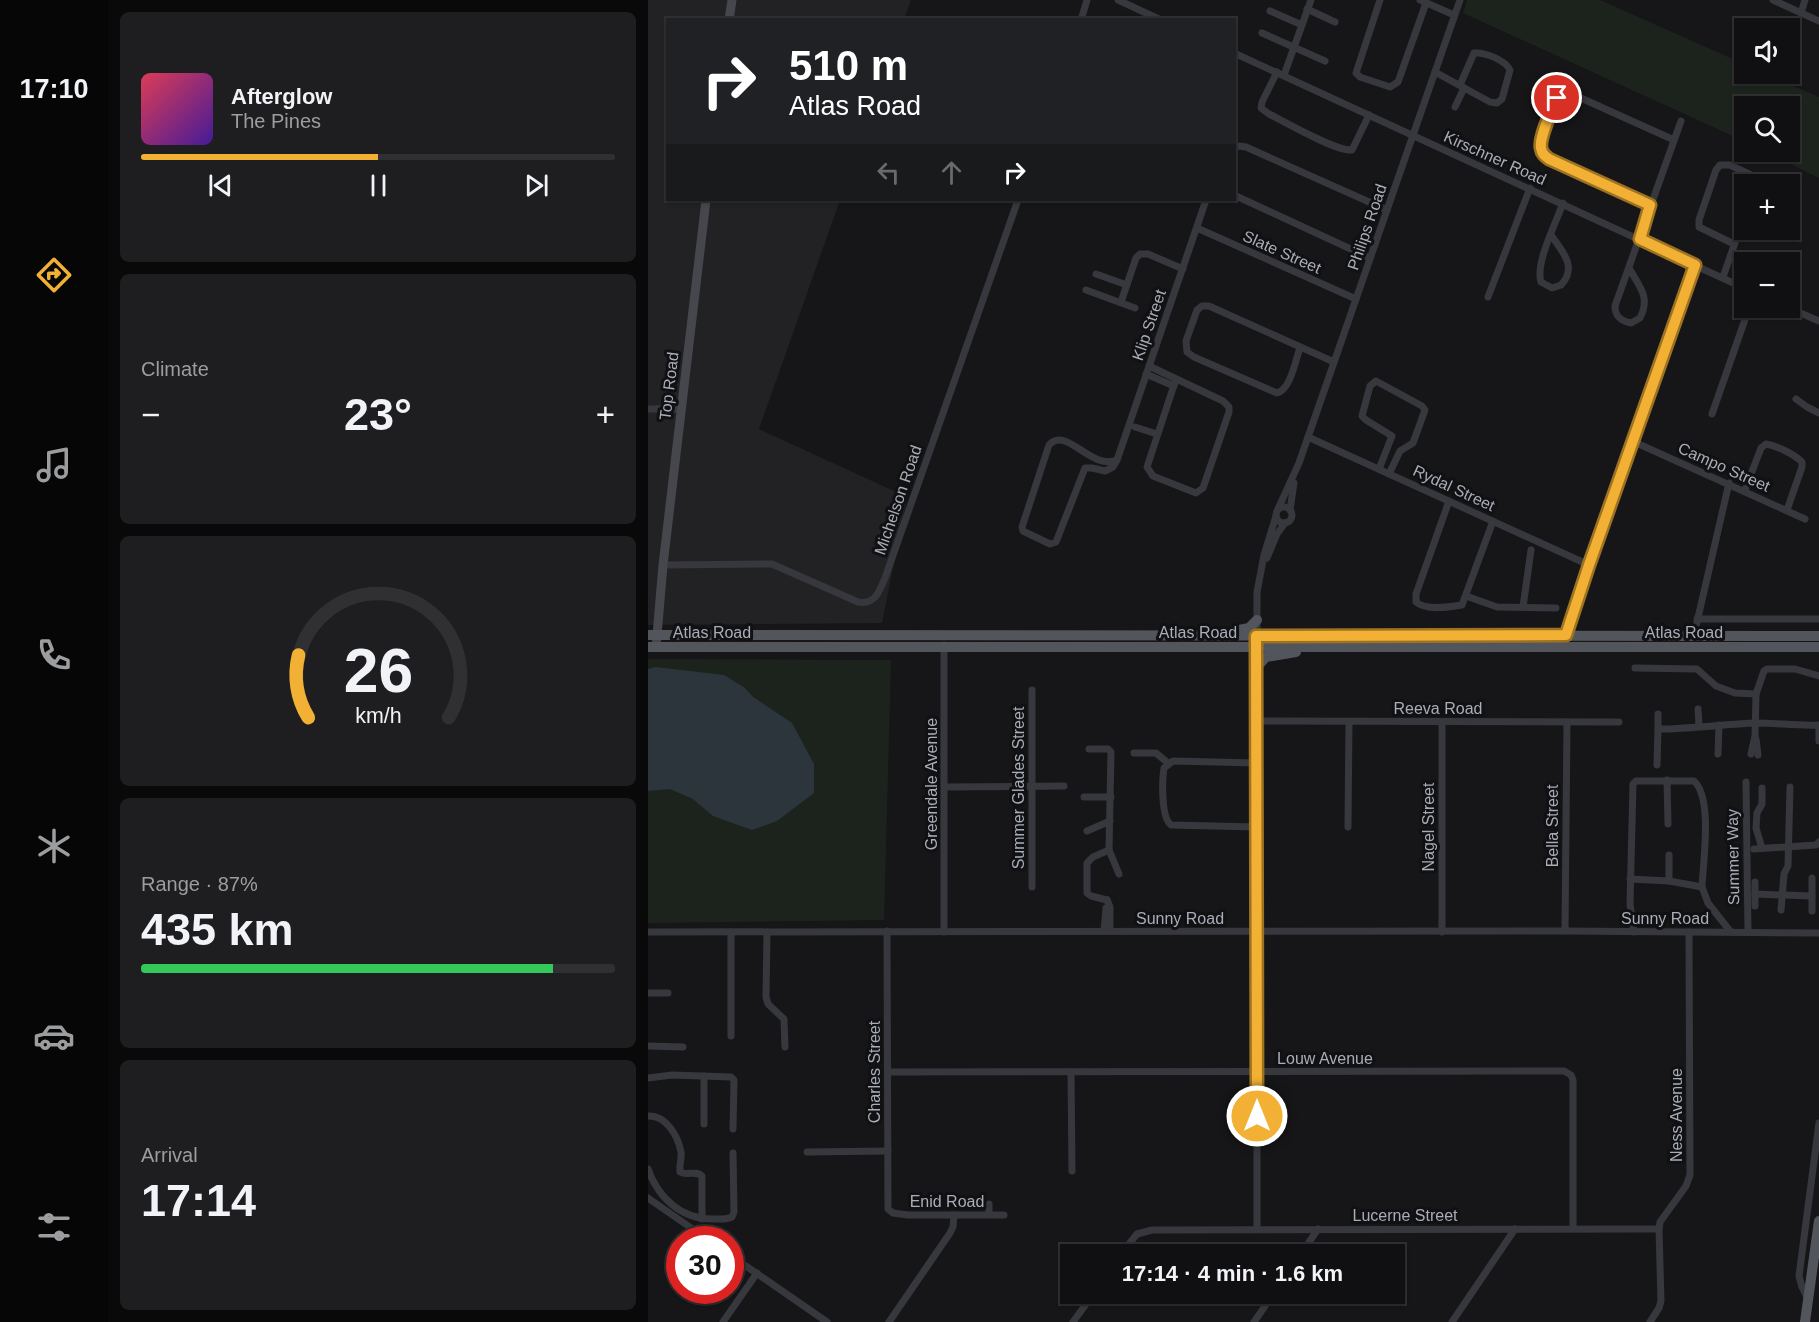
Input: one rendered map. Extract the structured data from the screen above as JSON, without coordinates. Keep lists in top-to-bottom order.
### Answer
{
  "streets": {
    "main road": ["Atlas Road"],
    "street": [
      "Kirschner Road",
      "Philips Road",
      "Slate Street",
      "Klip Street",
      "Top Road",
      "Campo Street",
      "Rydal Street",
      "Michelson Road",
      "Reeva Road",
      "Greendale Avenue",
      "Summer Glades Street",
      "Bella Street",
      "Nagel Street",
      "Summer Way",
      "Sunny Road",
      "Louw Avenue",
      "Charles Street",
      "Ness Avenue",
      "Enid Road",
      "Lucerne Street"
    ]
  },
  "crossings": [
    ["Kirschner Road", "Philips Road"],
    ["Philips Road", "Slate Street"],
    ["Philips Road", "Rydal Street"],
    ["Philips Road", "Atlas Road"],
    ["Philips Road", "Reeva Road"],
    ["Philips Road", "Sunny Road"],
    ["Philips Road", "Louw Avenue"],
    ["Philips Road", "Lucerne Street"],
    ["Slate Street", "Klip Street"],
    ["Top Road", "Michelson Road"],
    ["Top Road", "Atlas Road"],
    ["Atlas Road", "Greendale Avenue"],
    ["Reeva Road", "Bella Street"],
    ["Reeva Road", "Nagel Street"],
    ["Greendale Avenue", "Sunny Road"],
    ["Bella Street", "Sunny Road"],
    ["Nagel Street", "Sunny Road"],
    ["Summer Way", "Sunny Road"],
    ["Sunny Road", "Charles Street"],
    ["Sunny Road", "Ness Avenue"],
    ["Louw Avenue", "Charles Street"],
    ["Louw Avenue", "Lucerne Street"],
    ["Charles Street", "Enid Road"],
    ["Ness Avenue", "Lucerne Street"]
  ],
  "page": {
    "tabs": "17:10",
    "map_buttons": ["+", "−"],
    "turn": ["510 m", "Atlas Road"],
    "song": ["Afterglow", "The Pines"],
    "tile": [
      "Climate",
      ["Range · 87%", "435 km"],
      ["Arrival", "17:14"]
    ],
    "heat": ["−", "23°", "+"],
    "limit": "30",
    "trip": "17:14 · 4 min · 1.6 km",
    "gauge": ["26", "km/h"]
  }
}
